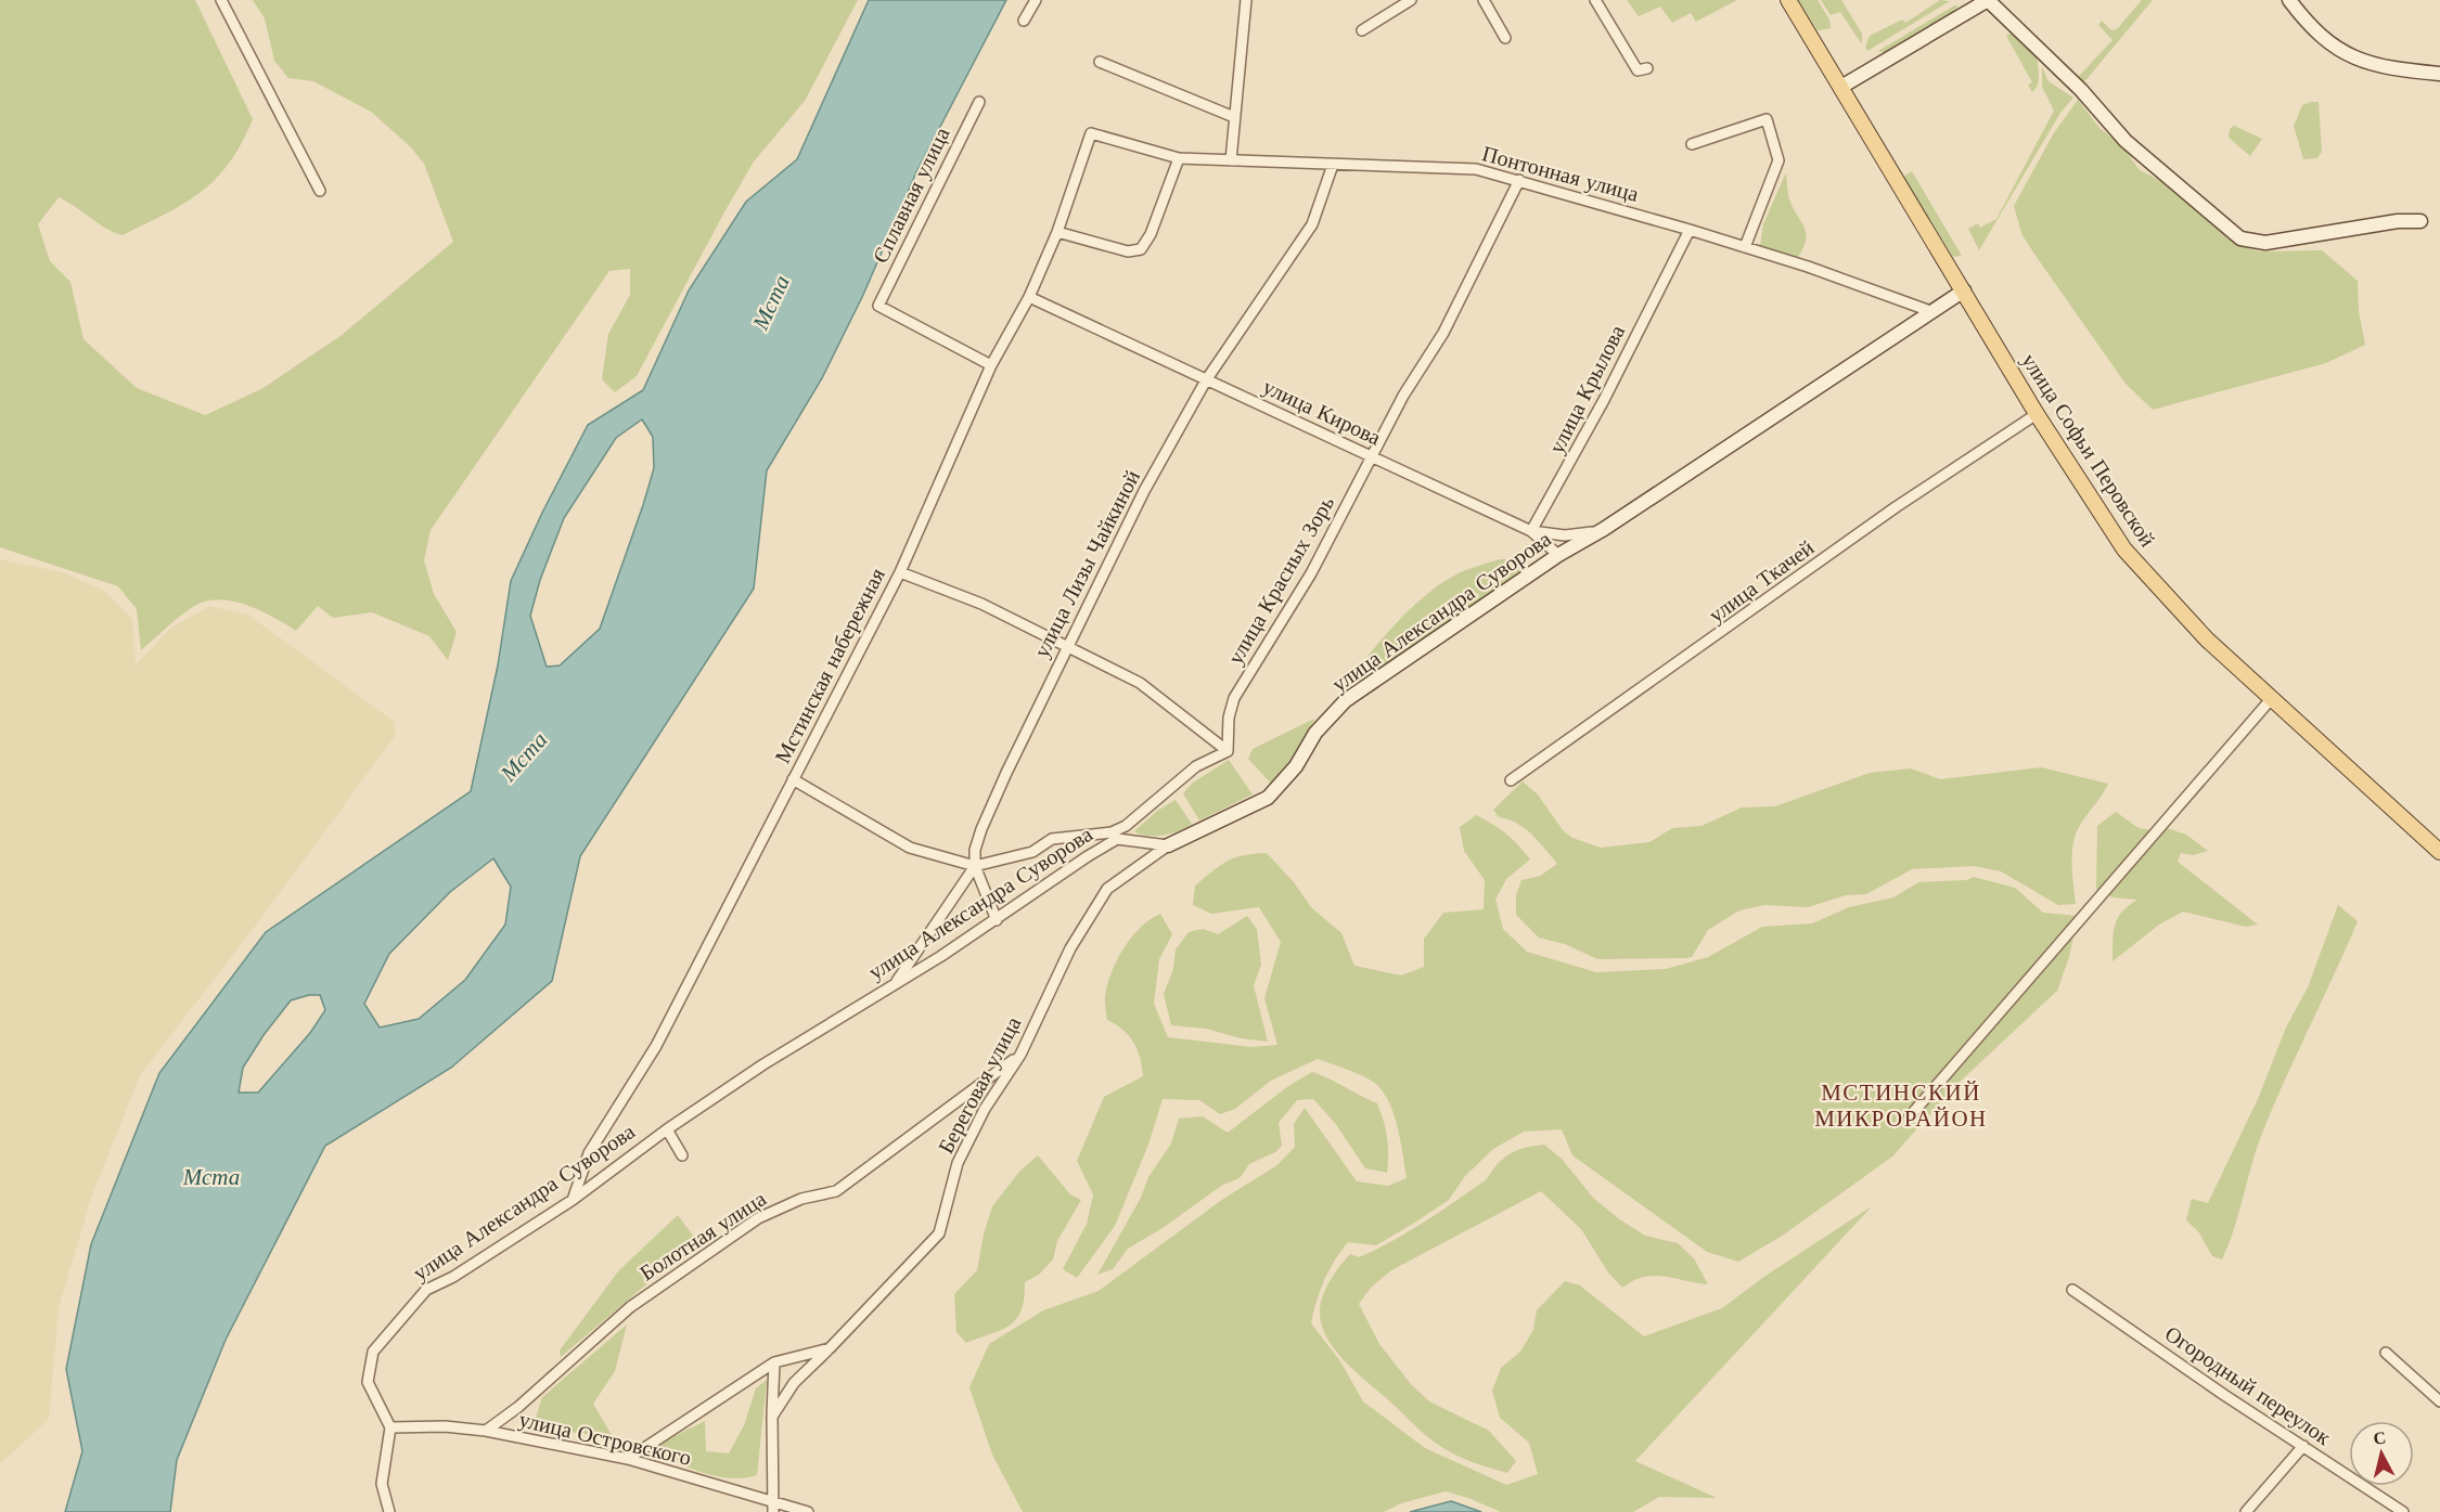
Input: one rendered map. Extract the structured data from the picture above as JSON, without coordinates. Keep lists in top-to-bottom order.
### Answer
{
  "streets": {
    "main road": ["улица Софьи Перовской"],
    "street": [
      "Понтонная улица",
      "Сплавная улица",
      "улица Крылова",
      "улица Кирова",
      "улица Лизы Чайкиной",
      "улица Красных Зорь",
      "улица Ткачей",
      "улица Александра Суворова",
      "Мстинская набережная",
      "Береговая улица",
      "Болотная улица",
      "Огородный переулок",
      "улица Островского"
    ]
  },
  "crossings": [
    ["Понтонная улица", "улица Крылова"],
    ["Понтонная улица", "улица Лизы Чайкиной"],
    ["Понтонная улица", "улица Красных Зорь"],
    ["Понтонная улица", "улица Александра Суворова"],
    ["Понтонная улица", "Мстинская набережная"],
    ["Сплавная улица", "Мстинская набережная"],
    ["улица Крылова", "улица Кирова"],
    ["улица Кирова", "улица Лизы Чайкиной"],
    ["улица Кирова", "улица Красных Зорь"],
    ["улица Кирова", "улица Александра Суворова"],
    ["улица Кирова", "Мстинская набережная"],
    ["улица Софьи Перовской", "улица Ткачей"],
    ["улица Софьи Перовской", "улица Александра Суворова"],
    ["улица Лизы Чайкиной", "улица Александра Суворова"],
    ["улица Александра Суворова", "Мстинская набережная"],
    ["улица Александра Суворова", "Береговая улица"],
    ["улица Александра Суворова", "улица Островского"],
    ["Береговая улица", "Болотная улица"],
    ["Болотная улица", "улица Островского"]
  ],
  "districts": ["МСТИНСКИЙ МИКРОРАЙОН"],
  "water": ["Мста"],
  "north": "top"
}
